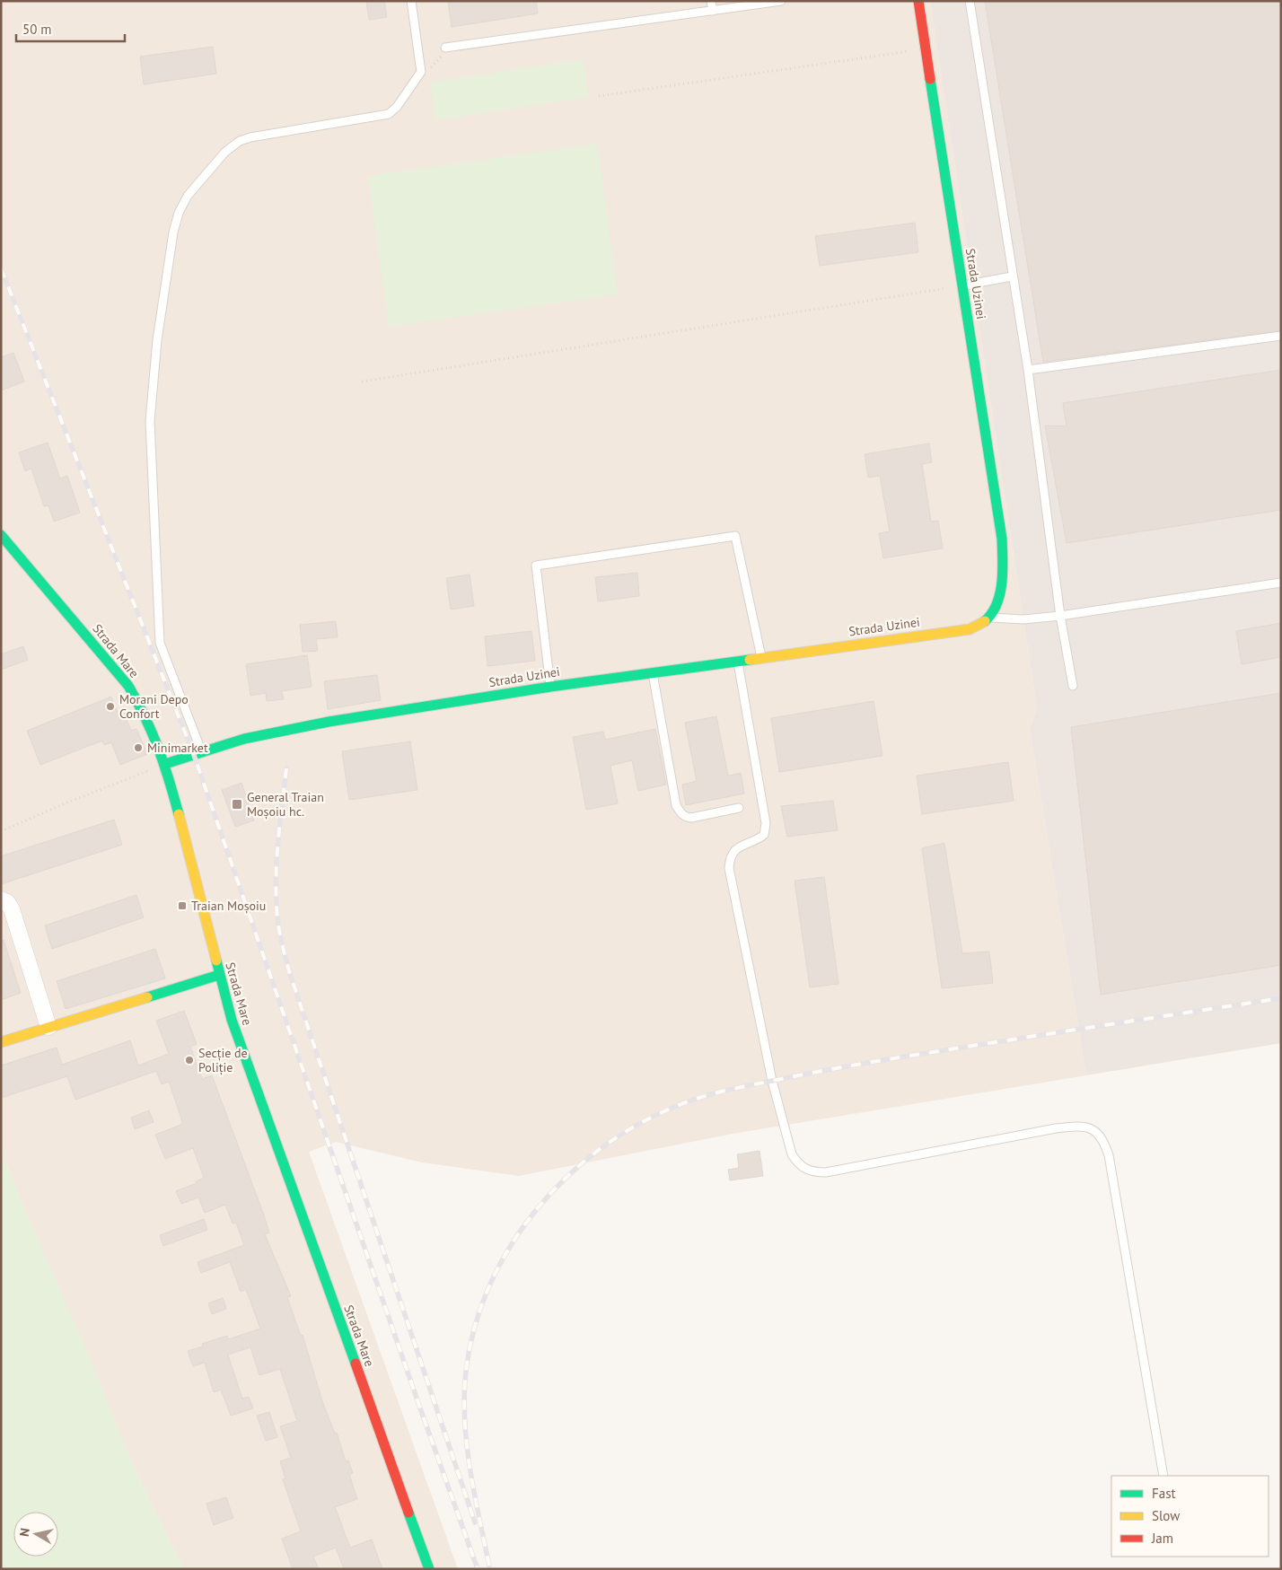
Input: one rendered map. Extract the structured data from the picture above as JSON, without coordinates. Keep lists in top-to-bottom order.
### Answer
{
  "streets": {
    "street": ["Strada Uzinei", "Strada Mare"]
  },
  "crossings": [
    ["Strada Uzinei", "Strada Mare"]
  ],
  "places": {
    "other": ["Morani Depo Confort", "Minimarket", "Secție de Poliție"],
    "transit": ["General Traian Moșoiu hc.", "Traian Moșoiu"]
  },
  "legend": ["Fast", "Slow", "Jam"],
  "scale_bar": "50 m",
  "north": "left"
}
